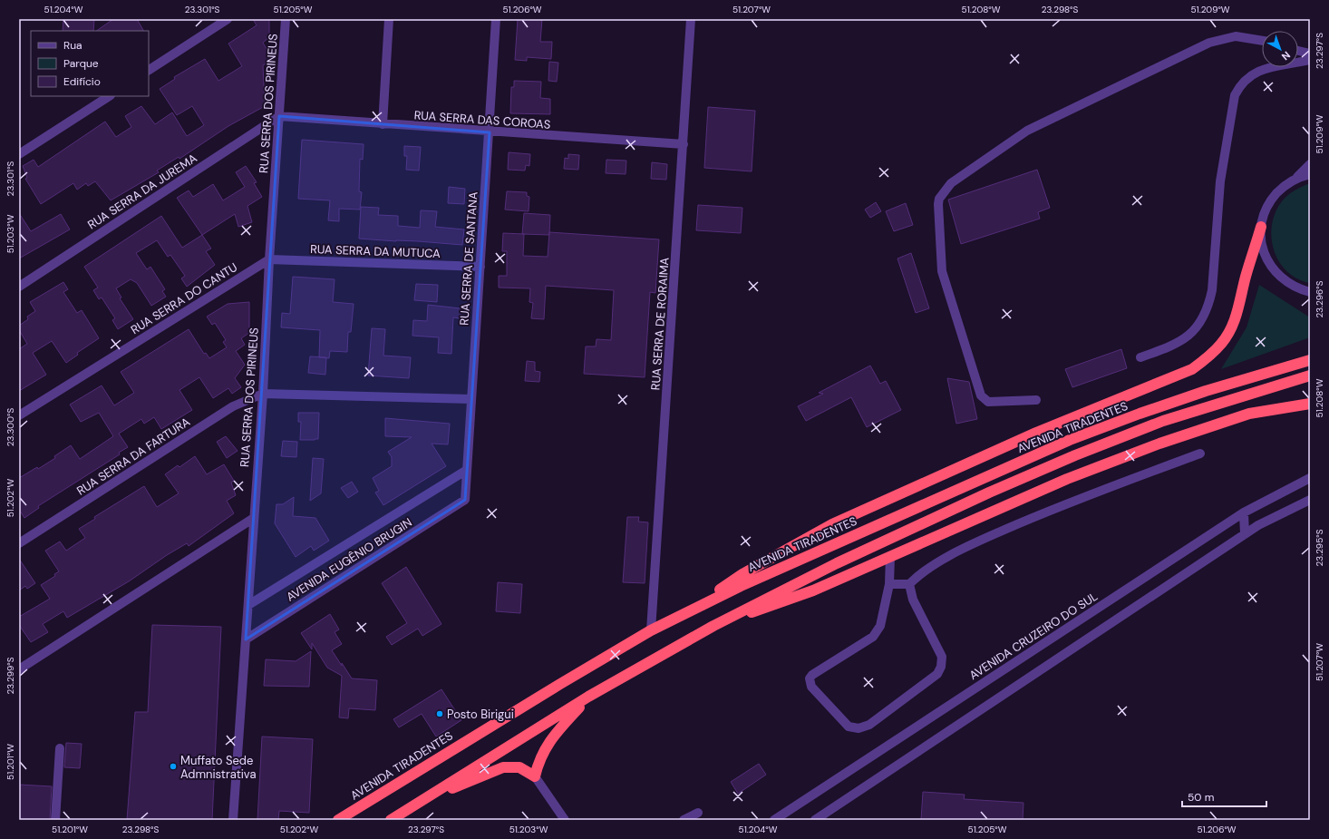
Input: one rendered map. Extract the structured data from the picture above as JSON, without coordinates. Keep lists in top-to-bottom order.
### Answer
{
  "streets": {
    "highway": ["AVENIDA TIRADENTES"],
    "street": [
      "RUA SERRA DOS PIRINEUS",
      "RUA SERRA DAS COROAS",
      "RUA SERRA DA JUREMA",
      "RUA SERRA DA MUTUCA",
      "RUA SERRA DE SANTANA",
      "RUA SERRA DO CANTU",
      "RUA SERRA DE RORAIMA",
      "RUA SERRA DA FARTURA",
      "AVENIDA EUGÊNIO BRUGIN",
      "AVENIDA CRUZEIRO DO SUL"
    ]
  },
  "crossings": [
    ["RUA SERRA DOS PIRINEUS", "RUA SERRA DAS COROAS"],
    ["RUA SERRA DOS PIRINEUS", "RUA SERRA DA JUREMA"],
    ["RUA SERRA DOS PIRINEUS", "RUA SERRA DA MUTUCA"],
    ["RUA SERRA DOS PIRINEUS", "RUA SERRA DO CANTU"],
    ["RUA SERRA DOS PIRINEUS", "RUA SERRA DA FARTURA"],
    ["RUA SERRA DOS PIRINEUS", "AVENIDA EUGÊNIO BRUGIN"],
    ["RUA SERRA DAS COROAS", "RUA SERRA DA JUREMA"],
    ["RUA SERRA DAS COROAS", "RUA SERRA DE SANTANA"],
    ["RUA SERRA DAS COROAS", "RUA SERRA DE RORAIMA"],
    ["RUA SERRA DA MUTUCA", "RUA SERRA DE SANTANA"],
    ["RUA SERRA DA MUTUCA", "RUA SERRA DO CANTU"],
    ["RUA SERRA DE SANTANA", "AVENIDA EUGÊNIO BRUGIN"],
    ["RUA SERRA DE RORAIMA", "AVENIDA TIRADENTES"]
  ],
  "places": ["Posto Birigui", "Muffato Sede Admnistrativa"],
  "legend": ["Rua", "Parque", "Edifício"],
  "scale_bar": "50 m",
  "north": "bottom right",
  "coordinates": [
    "51.204°W",
    "23.301°S",
    "51.205°W",
    "51.206°W",
    "51.207°W",
    "51.208°W",
    "23.298°S",
    "51.209°W",
    "23.297°S",
    "51.203°W",
    "23.296°S",
    "23.300°S",
    "51.202°W",
    "23.295°S",
    "23.299°S",
    "51.201°W"
  ]
}
